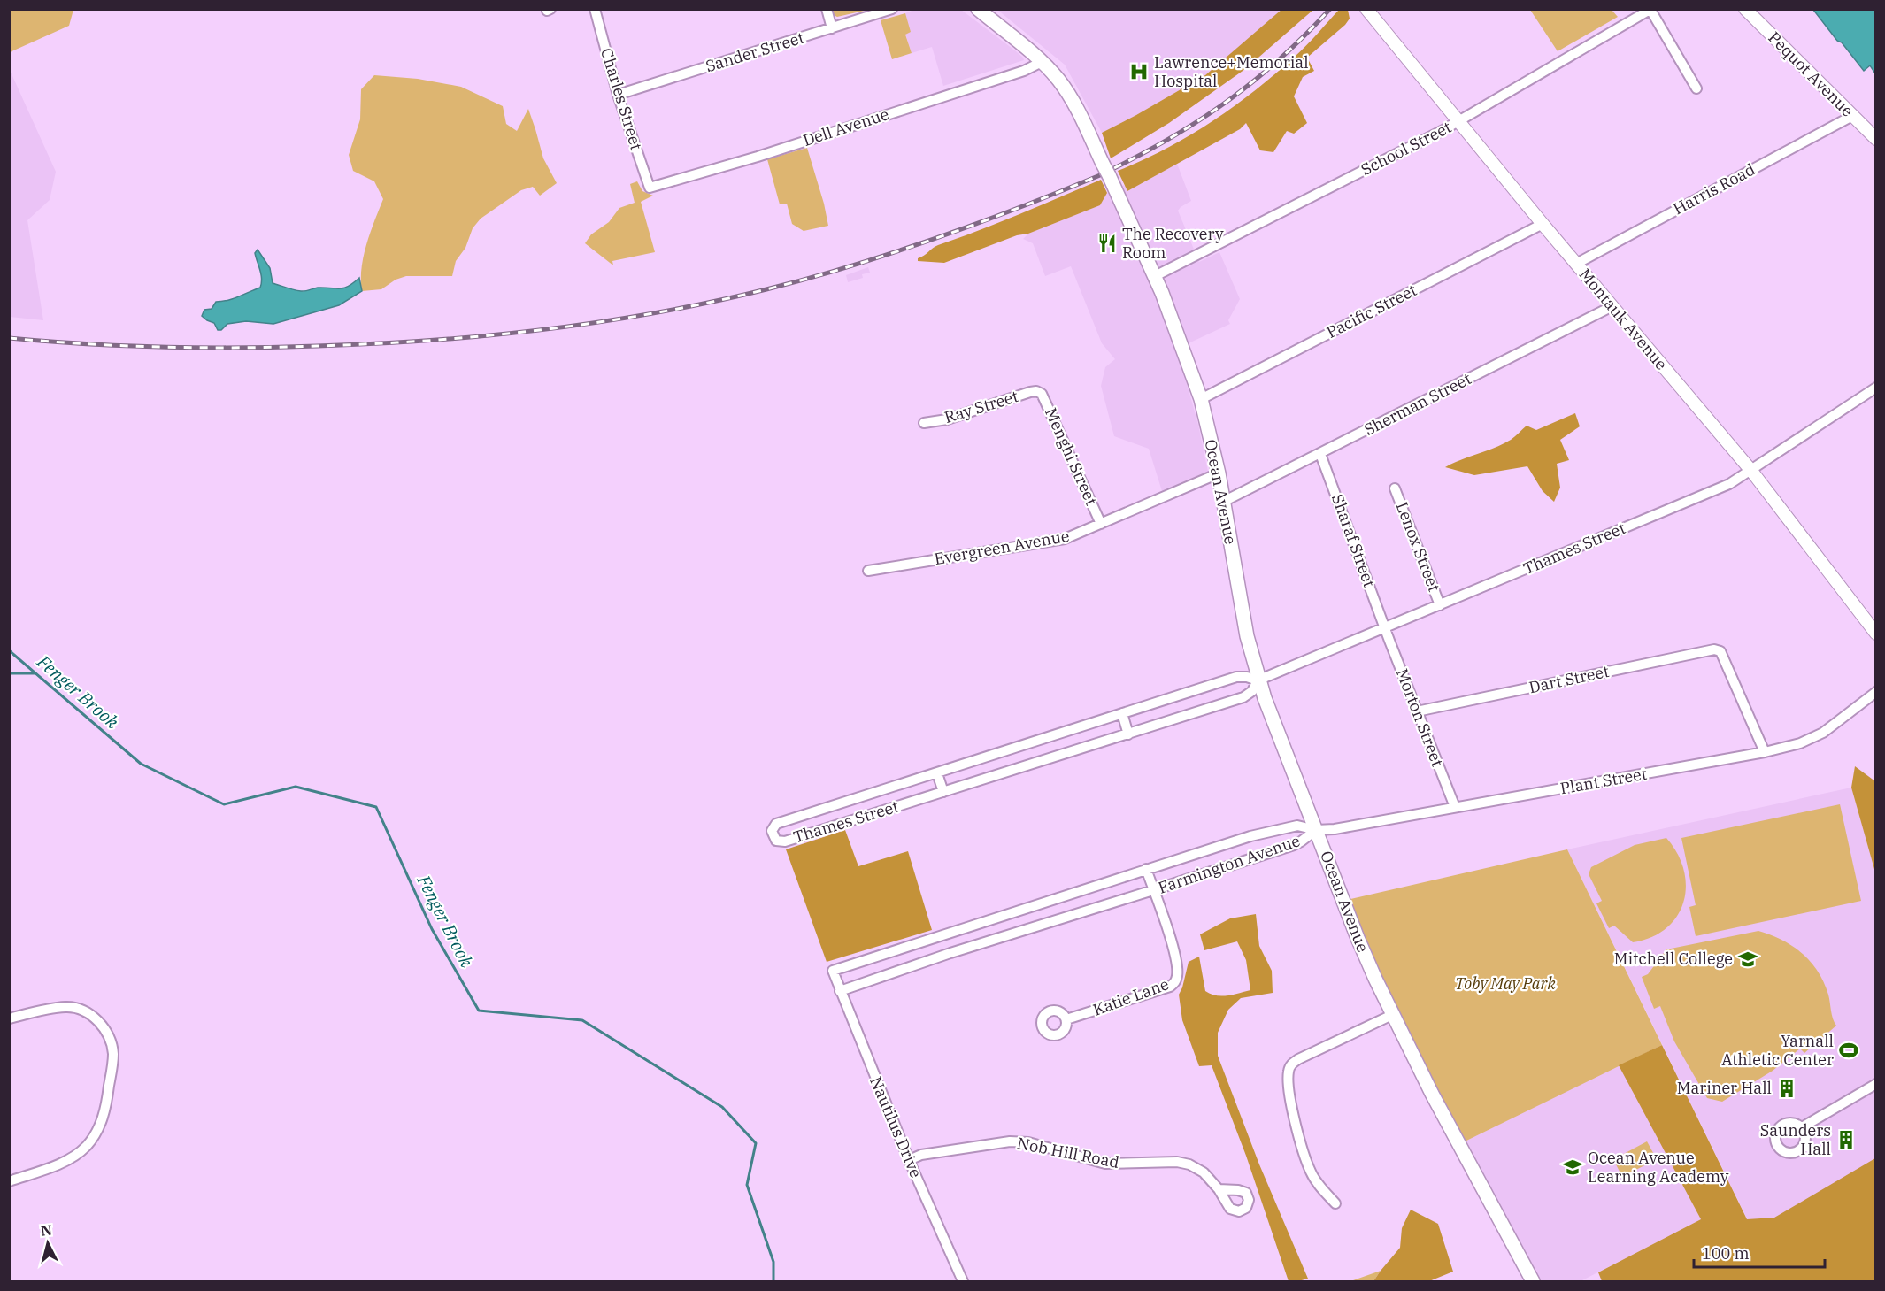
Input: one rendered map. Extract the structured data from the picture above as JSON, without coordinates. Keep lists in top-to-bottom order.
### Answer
{
  "streets": {
    "main road": ["Ocean Avenue"],
    "street": [
      "Sander Street",
      "Pequot Avenue",
      "Charles Street",
      "Dell Avenue",
      "School Street",
      "Harris Road",
      "Pacific Street",
      "Montauk Avenue",
      "Sherman Street",
      "Ray Street",
      "Menghi Street",
      "Sharaf Street",
      "Lenox Street",
      "Evergreen Avenue",
      "Thames Street",
      "Dart Street",
      "Morton Street",
      "Plant Street",
      "Farmington Avenue",
      "Katie Lane",
      "Nautilus Drive",
      "Nob Hill Road"
    ]
  },
  "crossings": [
    ["Sander Street", "Charles Street"],
    ["Pequot Avenue", "Harris Road"],
    ["Charles Street", "Dell Avenue"],
    ["Dell Avenue", "Ocean Avenue"],
    ["School Street", "Montauk Avenue"],
    ["School Street", "Ocean Avenue"],
    ["Harris Road", "Montauk Avenue"],
    ["Pacific Street", "Montauk Avenue"],
    ["Pacific Street", "Ocean Avenue"],
    ["Montauk Avenue", "Sherman Street"],
    ["Montauk Avenue", "Thames Street"],
    ["Sherman Street", "Ocean Avenue"],
    ["Sherman Street", "Sharaf Street"],
    ["Ray Street", "Menghi Street"],
    ["Menghi Street", "Evergreen Avenue"],
    ["Ocean Avenue", "Evergreen Avenue"],
    ["Ocean Avenue", "Thames Street"],
    ["Ocean Avenue", "Plant Street"],
    ["Ocean Avenue", "Farmington Avenue"],
    ["Sharaf Street", "Thames Street"],
    ["Sharaf Street", "Morton Street"],
    ["Lenox Street", "Thames Street"],
    ["Thames Street", "Morton Street"],
    ["Dart Street", "Morton Street"],
    ["Dart Street", "Plant Street"],
    ["Morton Street", "Plant Street"],
    ["Plant Street", "Farmington Avenue"],
    ["Farmington Avenue", "Katie Lane"],
    ["Farmington Avenue", "Nautilus Drive"],
    ["Nautilus Drive", "Nob Hill Road"]
  ],
  "water": ["Fenger Brook"],
  "parks": ["Toby May Park"],
  "places": {
    "hospital": ["Lawrence+Memorial Hospital"],
    "restaurant": ["The Recovery Room"],
    "school or university": ["Mitchell College", "Ocean Avenue Learning Academy"],
    "sports": ["Yarnall Athletic Center"],
    "building": ["Mariner Hall", "Saunders Hall"]
  },
  "scale_bar": "100 m",
  "north": "top"
}
